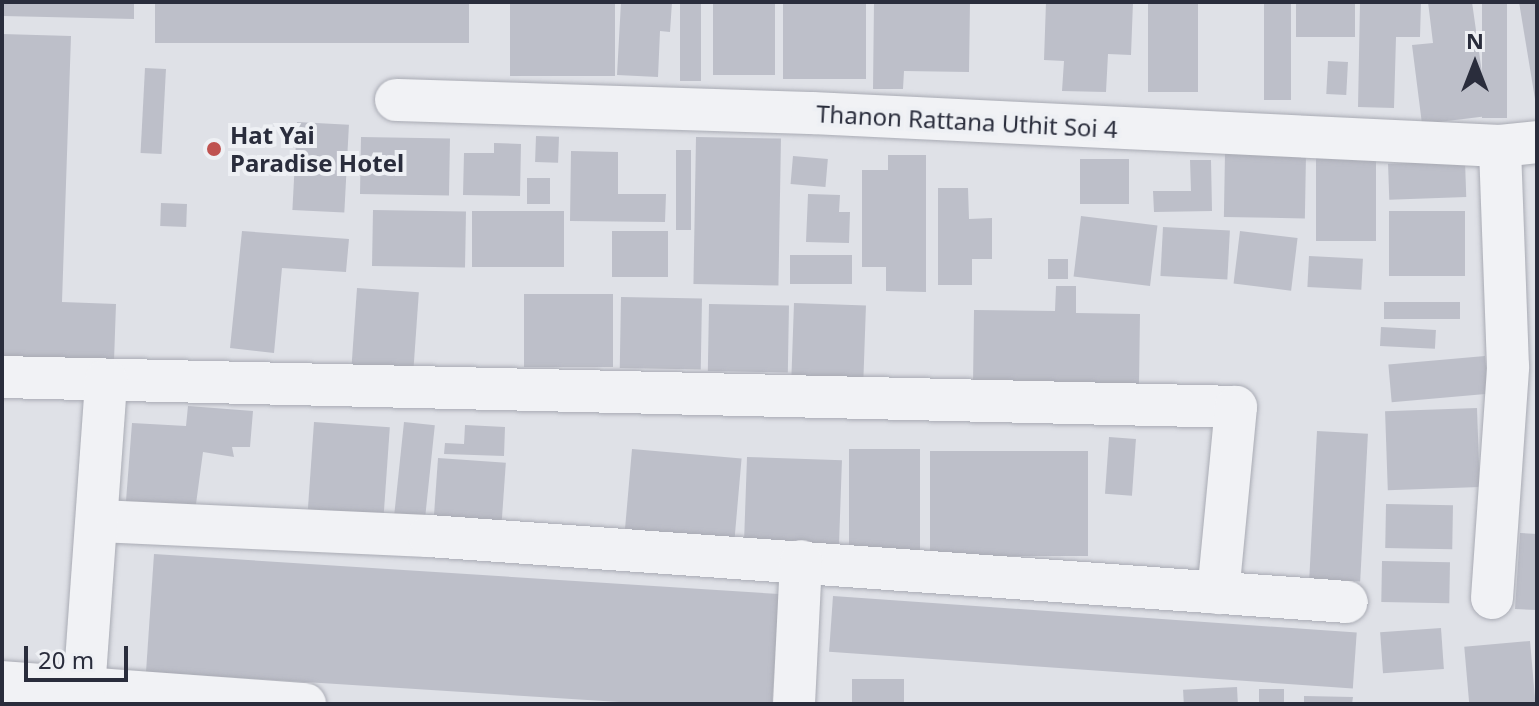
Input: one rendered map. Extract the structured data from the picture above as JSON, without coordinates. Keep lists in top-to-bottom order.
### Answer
{
  "streets": {
    "street": ["Thanon Rattana Uthit Soi 4"]
  },
  "places": ["Hat Yai Paradise Hotel"],
  "scale_bar": "20 m",
  "north": "top"
}
